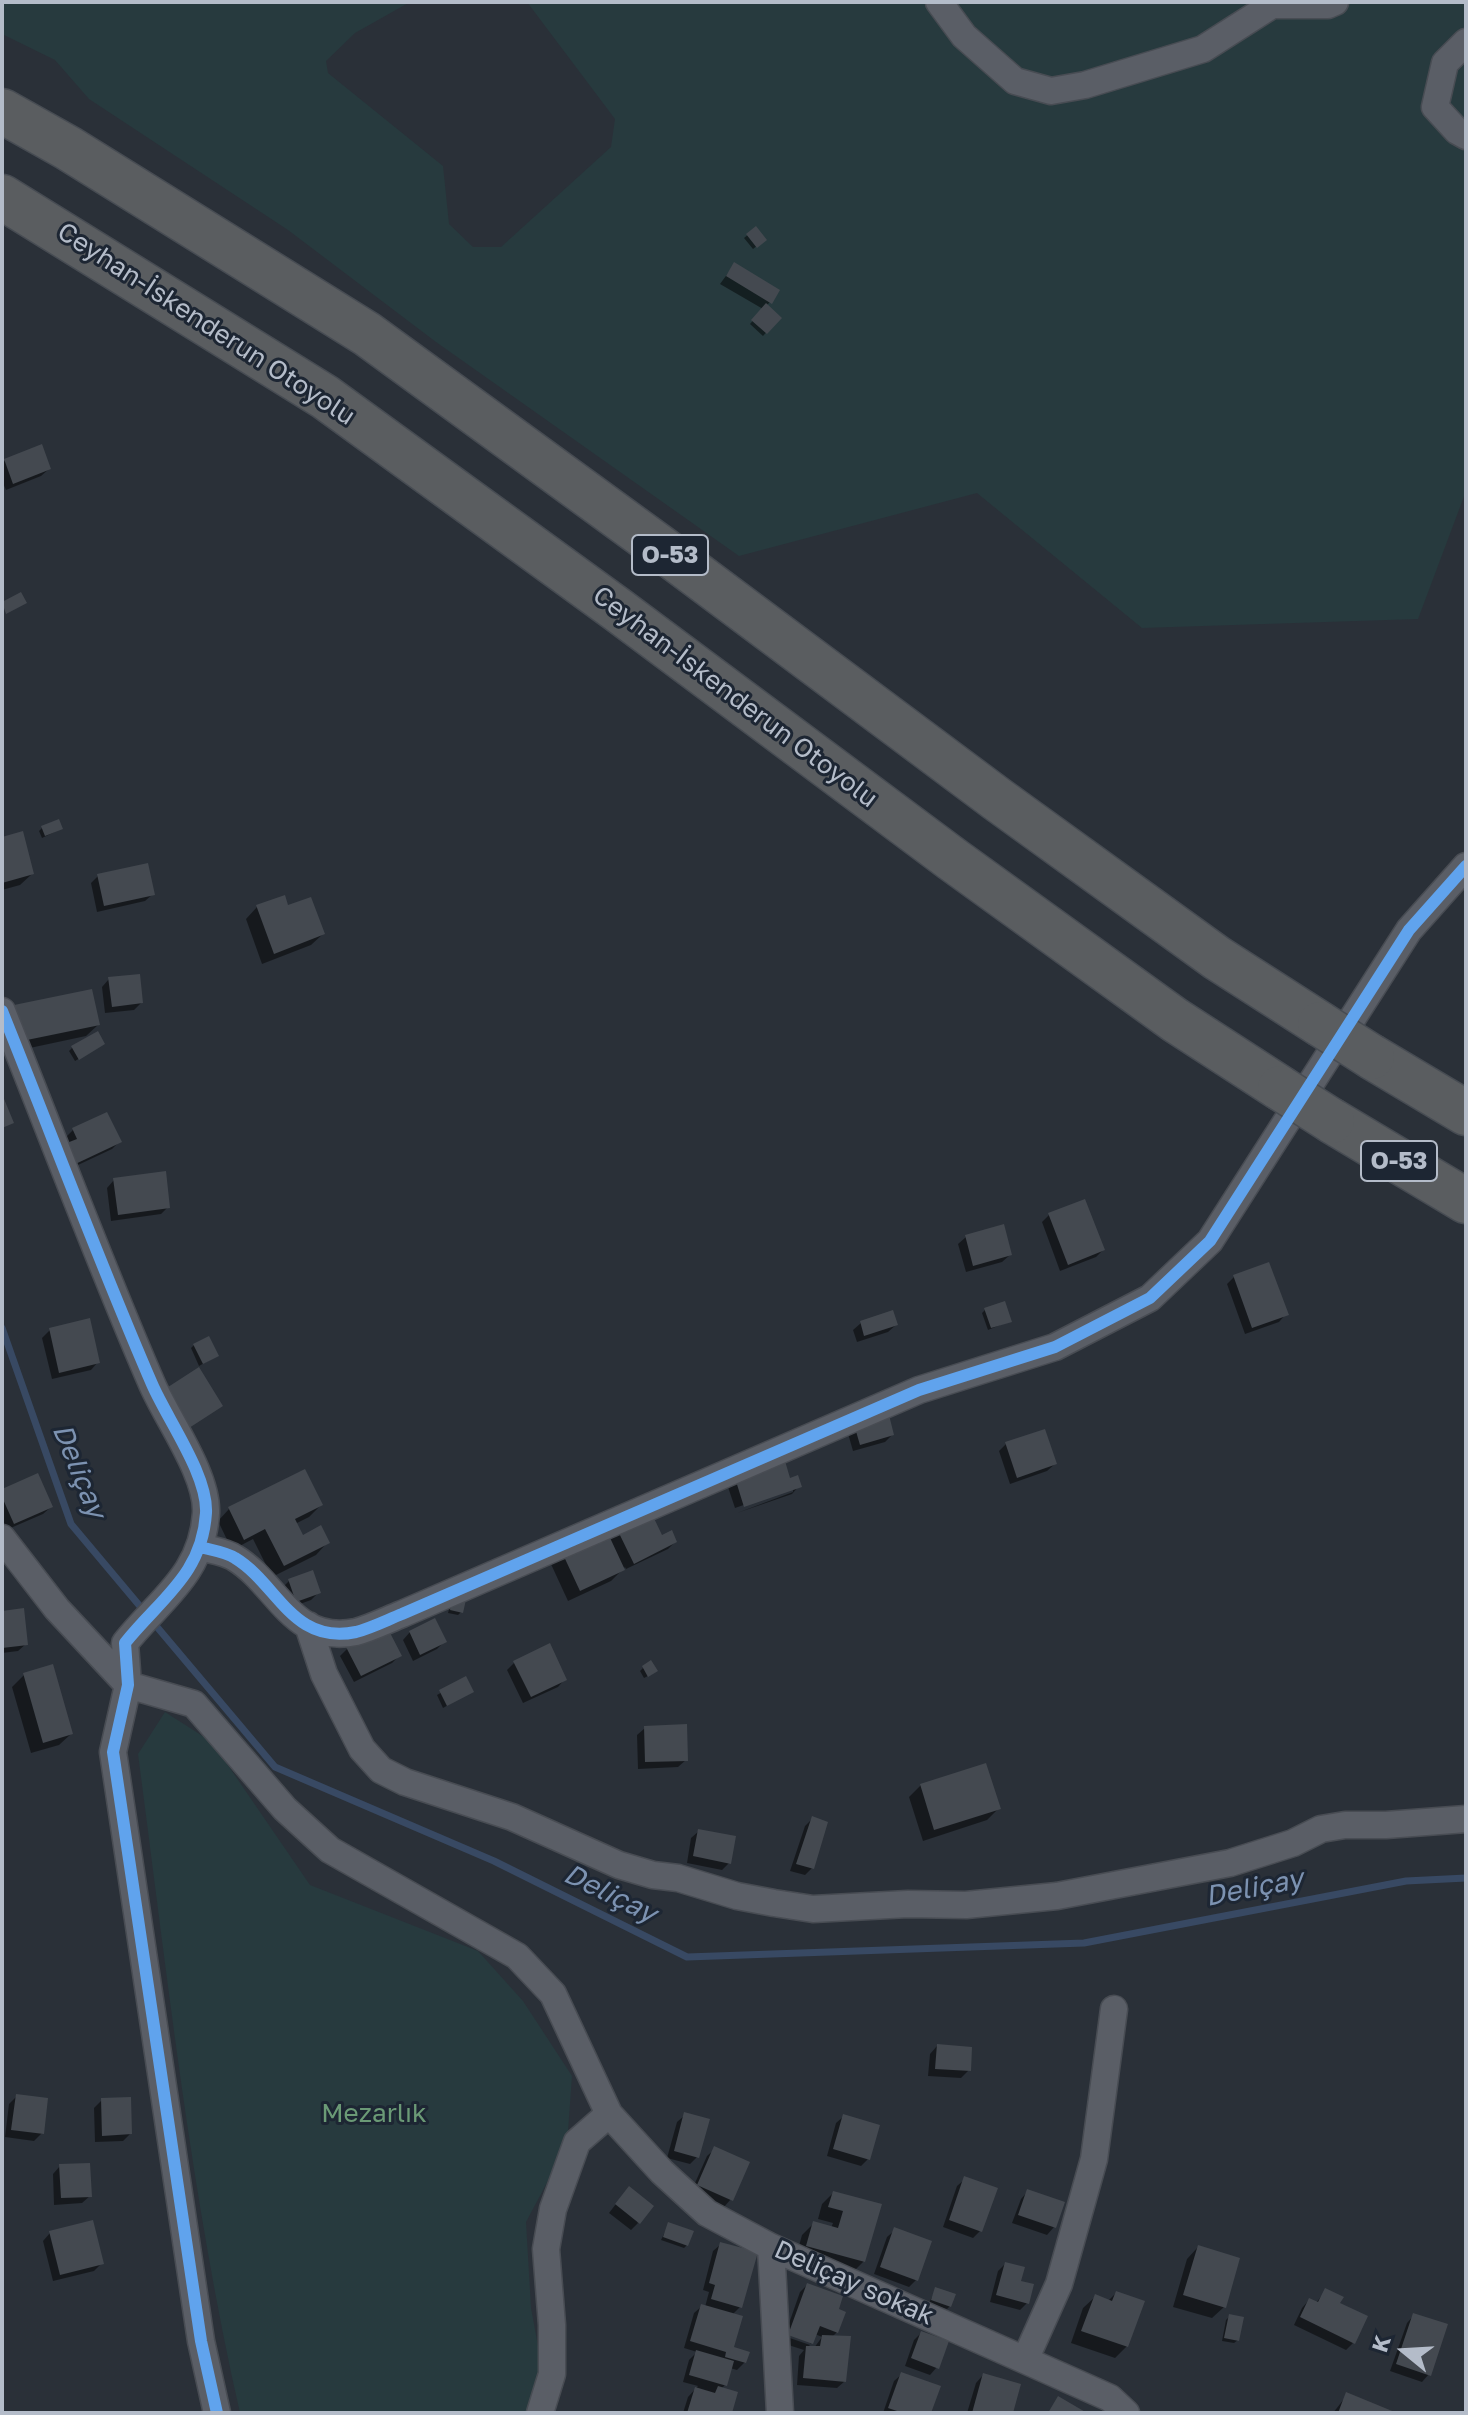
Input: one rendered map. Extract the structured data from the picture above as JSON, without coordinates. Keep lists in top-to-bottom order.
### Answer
{
  "streets": {
    "highway": ["Ceyhan-İskenderun Otoyolu", "O-53"],
    "street": ["Deliçay sokak"]
  },
  "water": ["Deliçay"],
  "parks": ["Mezarlık"],
  "north": "left"
}
